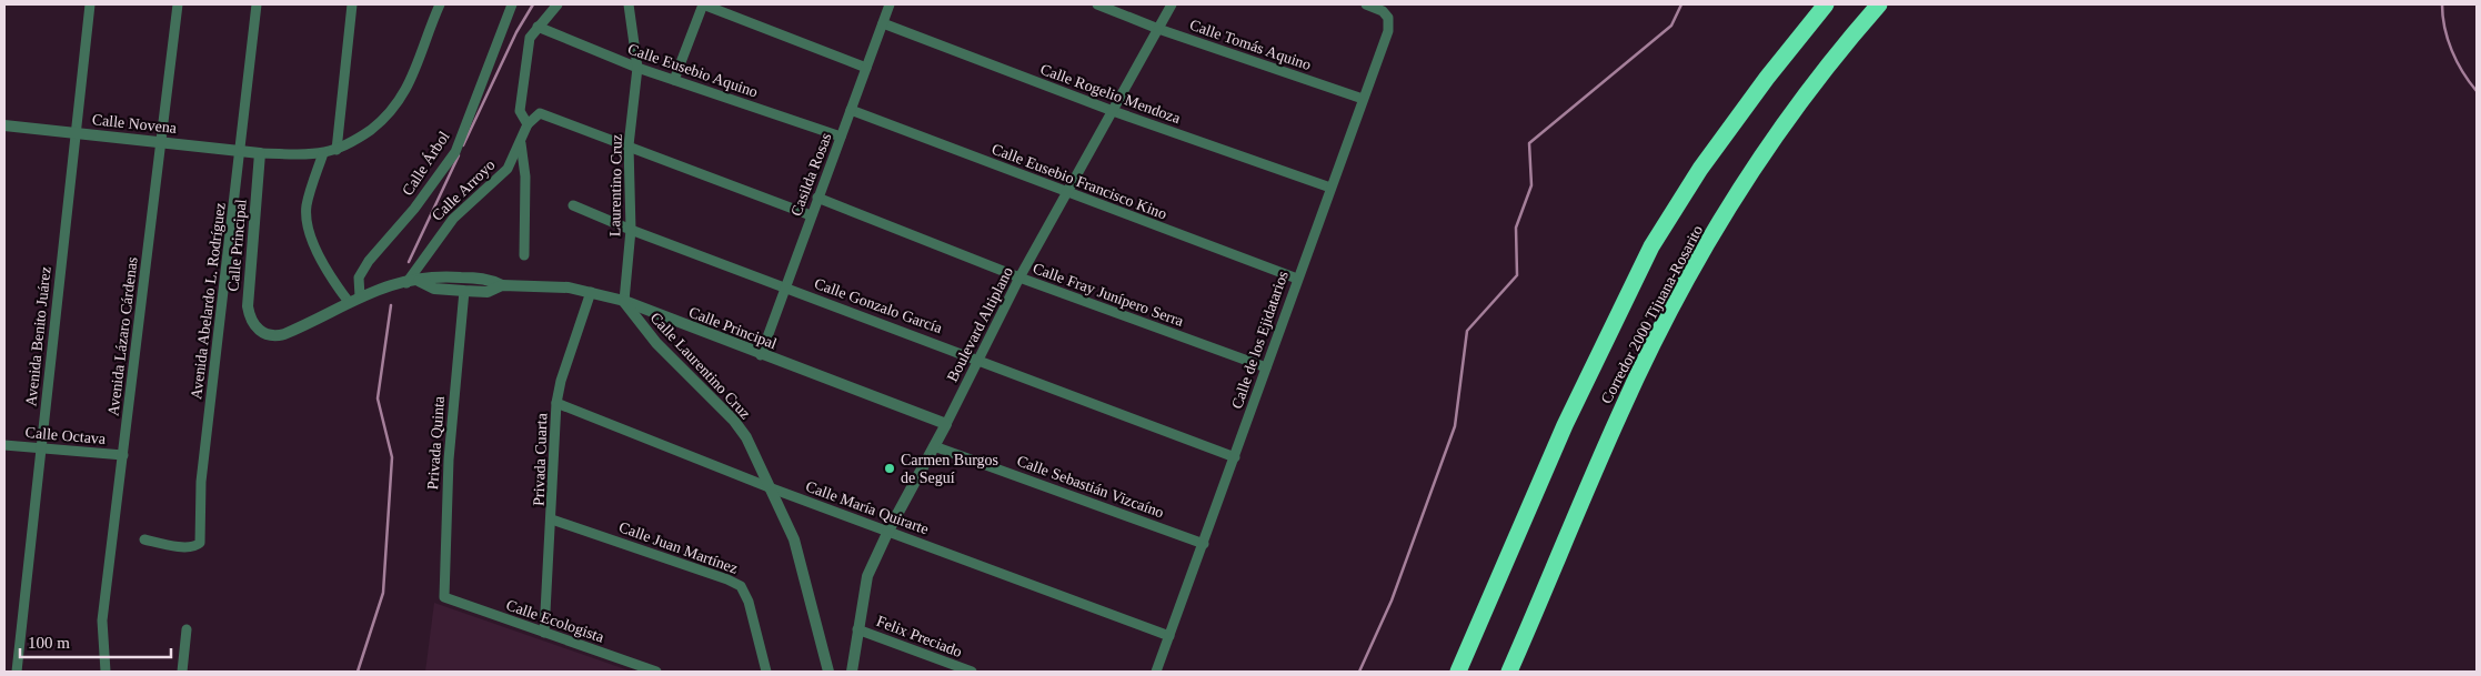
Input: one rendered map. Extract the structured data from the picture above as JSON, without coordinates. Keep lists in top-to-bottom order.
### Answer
{
  "streets": {
    "highway": ["Corredor 2000 Tijuana-Rosarito"],
    "street": [
      "Calle Tomás Aquino",
      "Calle Eusebio Aquino",
      "Calle Rogelio Mendoza",
      "Calle Novena",
      "Calle Árbol",
      "Casilda Rosas",
      "Calle Eusebio Francisco Kino",
      "Laurentino Cruz",
      "Calle Arroyo",
      "Calle Principal",
      "Calle Fray Junípero Serra",
      "Avenida Abelardo L. Rodríguez",
      "Calle Gonzalo García",
      "Boulevard Altiplano",
      "Avenida Benito Juárez",
      "Avenida Lázaro Cárdenas",
      "Calle de los Ejidatarios",
      "Calle Laurentino Cruz",
      "Calle Octava",
      "Privada Quinta",
      "Privada Cuarta",
      "Calle Sebastián Vizcaíno",
      "Calle María Quirarte",
      "Calle Juan Martínez",
      "Calle Ecologista",
      "Felix Preciado"
    ]
  },
  "crossings": [
    ["Calle Tomás Aquino", "Boulevard Altiplano"],
    ["Calle Tomás Aquino", "Calle de los Ejidatarios"],
    ["Calle Eusebio Aquino", "Casilda Rosas"],
    ["Calle Eusebio Aquino", "Laurentino Cruz"],
    ["Calle Rogelio Mendoza", "Casilda Rosas"],
    ["Calle Rogelio Mendoza", "Boulevard Altiplano"],
    ["Calle Rogelio Mendoza", "Calle de los Ejidatarios"],
    ["Calle Novena", "Calle Principal"],
    ["Calle Novena", "Avenida Abelardo L. Rodríguez"],
    ["Calle Novena", "Avenida Benito Juárez"],
    ["Calle Novena", "Avenida Lázaro Cárdenas"],
    ["Calle Árbol", "Calle Principal"],
    ["Casilda Rosas", "Calle Eusebio Francisco Kino"],
    ["Casilda Rosas", "Calle Principal"],
    ["Casilda Rosas", "Calle Fray Junípero Serra"],
    ["Casilda Rosas", "Calle Gonzalo García"],
    ["Calle Eusebio Francisco Kino", "Boulevard Altiplano"],
    ["Calle Eusebio Francisco Kino", "Calle de los Ejidatarios"],
    ["Laurentino Cruz", "Calle Arroyo"],
    ["Laurentino Cruz", "Calle Principal"],
    ["Laurentino Cruz", "Calle Gonzalo García"],
    ["Laurentino Cruz", "Calle Laurentino Cruz"],
    ["Calle Arroyo", "Calle Principal"],
    ["Calle Principal", "Boulevard Altiplano"],
    ["Calle Principal", "Calle Laurentino Cruz"],
    ["Calle Principal", "Privada Quinta"],
    ["Calle Principal", "Privada Cuarta"],
    ["Calle Fray Junípero Serra", "Boulevard Altiplano"],
    ["Calle Fray Junípero Serra", "Calle de los Ejidatarios"],
    ["Calle Gonzalo García", "Boulevard Altiplano"],
    ["Calle Gonzalo García", "Calle de los Ejidatarios"],
    ["Boulevard Altiplano", "Calle Sebastián Vizcaíno"],
    ["Boulevard Altiplano", "Calle María Quirarte"],
    ["Boulevard Altiplano", "Felix Preciado"],
    ["Avenida Benito Juárez", "Calle Octava"],
    ["Avenida Lázaro Cárdenas", "Calle Octava"],
    ["Calle de los Ejidatarios", "Calle Sebastián Vizcaíno"],
    ["Calle de los Ejidatarios", "Calle María Quirarte"],
    ["Calle Laurentino Cruz", "Calle María Quirarte"],
    ["Privada Quinta", "Calle Ecologista"],
    ["Privada Cuarta", "Calle María Quirarte"],
    ["Privada Cuarta", "Calle Juan Martínez"],
    ["Privada Cuarta", "Calle Ecologista"]
  ],
  "places": ["Carmen Burgos de Seguí"],
  "scale_bar": "100 m"
}
